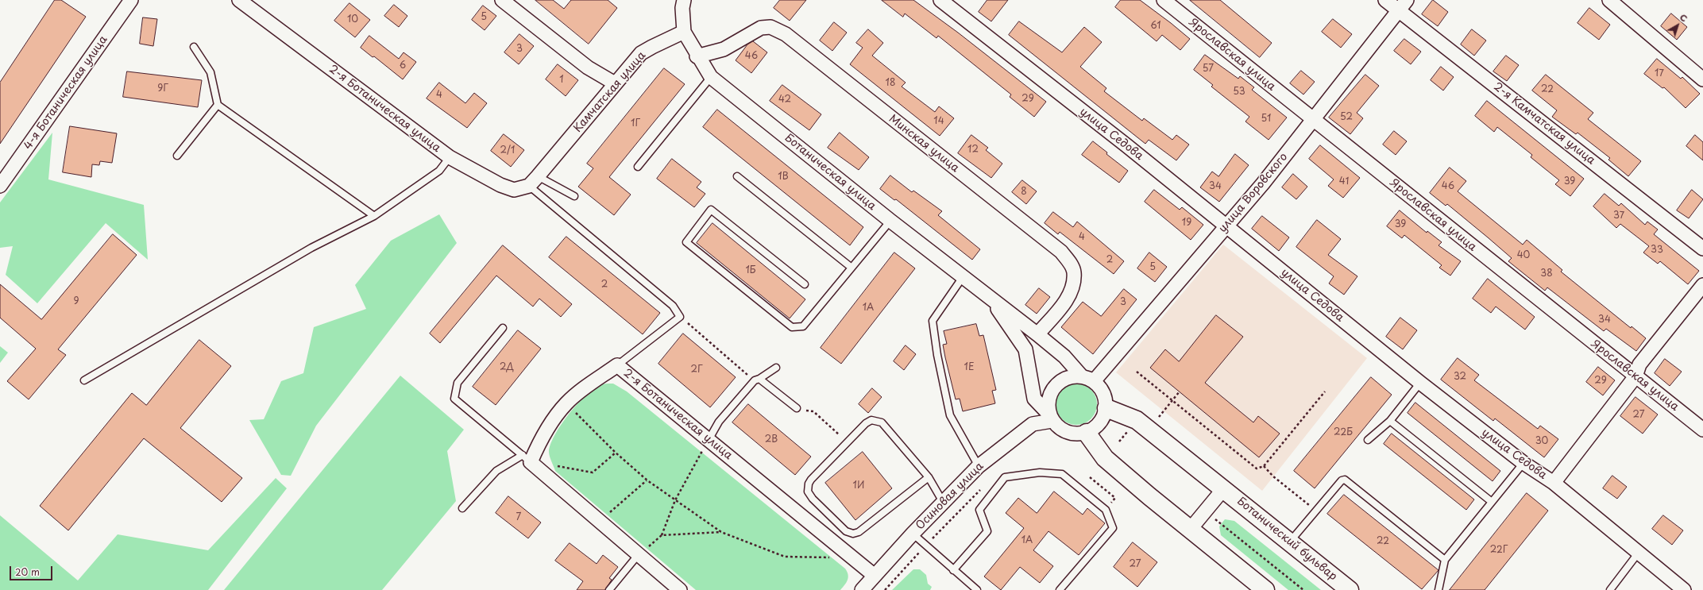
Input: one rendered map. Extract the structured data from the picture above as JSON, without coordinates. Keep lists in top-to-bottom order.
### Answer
{
  "streets": {
    "street": [
      "Ярославская улица",
      "Камчатская улица",
      "4-я Ботаническая улица",
      "2-я Ботаническая улица",
      "2-я Камчатская улица",
      "улица Седова",
      "Минская улица",
      "Ботаническая улица",
      "улица Воровского",
      "Осиновая улица",
      "Ботанический бульвар"
    ]
  },
  "crossings": [
    ["Ярославская улица", "улица Воровского"],
    ["Камчатская улица", "2-я Ботаническая улица"],
    ["Камчатская улица", "Ботаническая улица"],
    ["2-я Ботаническая улица", "Осиновая улица"],
    ["2-я Камчатская улица", "улица Воровского"],
    ["улица Седова", "улица Воровского"],
    ["Минская улица", "Ботаническая улица"],
    ["Ботаническая улица", "улица Воровского"],
    ["Ботаническая улица", "Осиновая улица"],
    ["Ботаническая улица", "Ботанический бульвар"],
    ["улица Воровского", "Осиновая улица"],
    ["улица Воровского", "Ботанический бульвар"],
    ["Осиновая улица", "Ботанический бульвар"]
  ],
  "house_numbers": [
    "5",
    "10",
    "61",
    "3",
    "46",
    "6",
    "57",
    "17",
    "1",
    "18",
    "9Г",
    "22",
    "53",
    "4",
    "29",
    "42",
    "52",
    "51",
    "14",
    "1Г",
    "12",
    "2/1",
    "1В",
    "41",
    "39",
    "34",
    "46",
    "8",
    "37",
    "19",
    "39",
    "4",
    "33",
    "40",
    "2",
    "5",
    "1Б",
    "38",
    "2",
    "9",
    "3",
    "1А",
    "34",
    "2Д",
    "1Е",
    "2Г",
    "32",
    "29",
    "27",
    "22Б",
    "2В",
    "30",
    "1И",
    "7",
    "1А",
    "22",
    "22Г",
    "27"
  ],
  "scale_bar": "20 m",
  "north": "top right"
}
